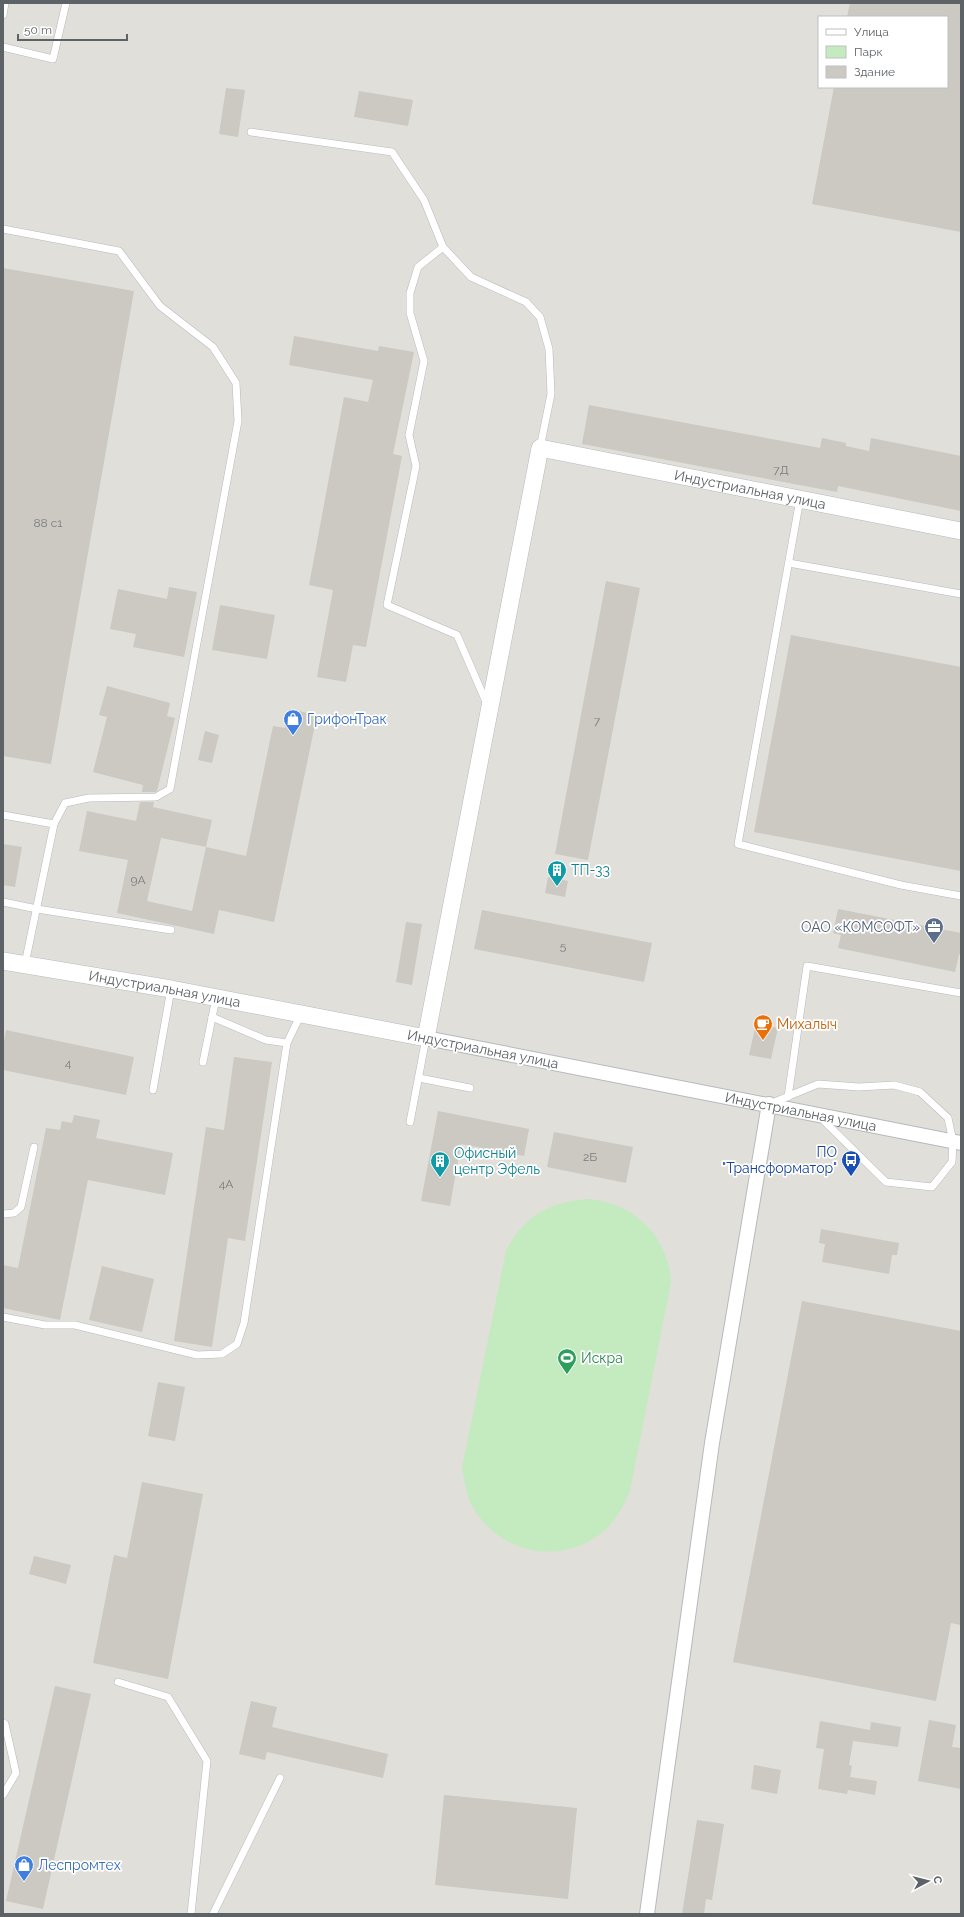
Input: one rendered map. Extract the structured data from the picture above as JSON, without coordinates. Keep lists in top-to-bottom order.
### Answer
{
  "streets": {
    "street": ["Индустриальная улица"]
  },
  "places": {
    "shop": ["ГрифонТрак", "Леспромтех"],
    "building": ["ТП-33", "Офисный центр Эфель"],
    "office": ["ОАО «КОМСОФТ»"],
    "cafe": ["Михалыч"],
    "bus stop": ["ПО \"Трансформатор\""],
    "sports": ["Искра"]
  },
  "house_numbers": [
    "7Д",
    "88 с1",
    "7",
    "9А",
    "5",
    "4",
    "2Б",
    "4А"
  ],
  "legend": ["Улица", "Парк", "Здание"],
  "scale_bar": "50 m",
  "north": "right"
}
